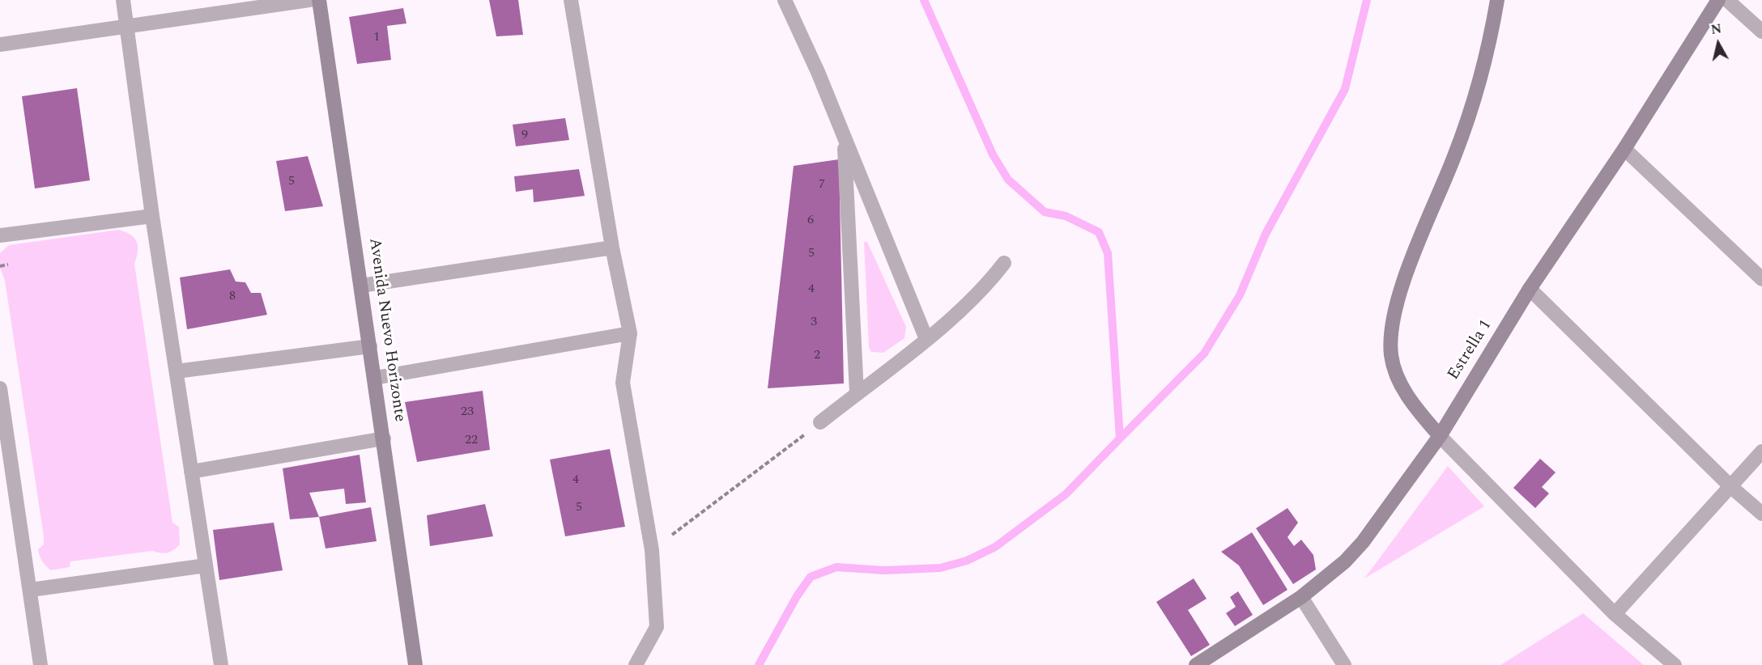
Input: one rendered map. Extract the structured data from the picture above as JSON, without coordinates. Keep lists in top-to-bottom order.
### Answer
{
  "streets": {
    "street": ["Avenida Nuevo Horizonte", "Estrella 1"]
  },
  "house_numbers": [
    "1",
    "9",
    "5",
    "7",
    "6",
    "5",
    "4",
    "8",
    "3",
    "2",
    "23",
    "22",
    "4",
    "5"
  ],
  "north": "top"
}
